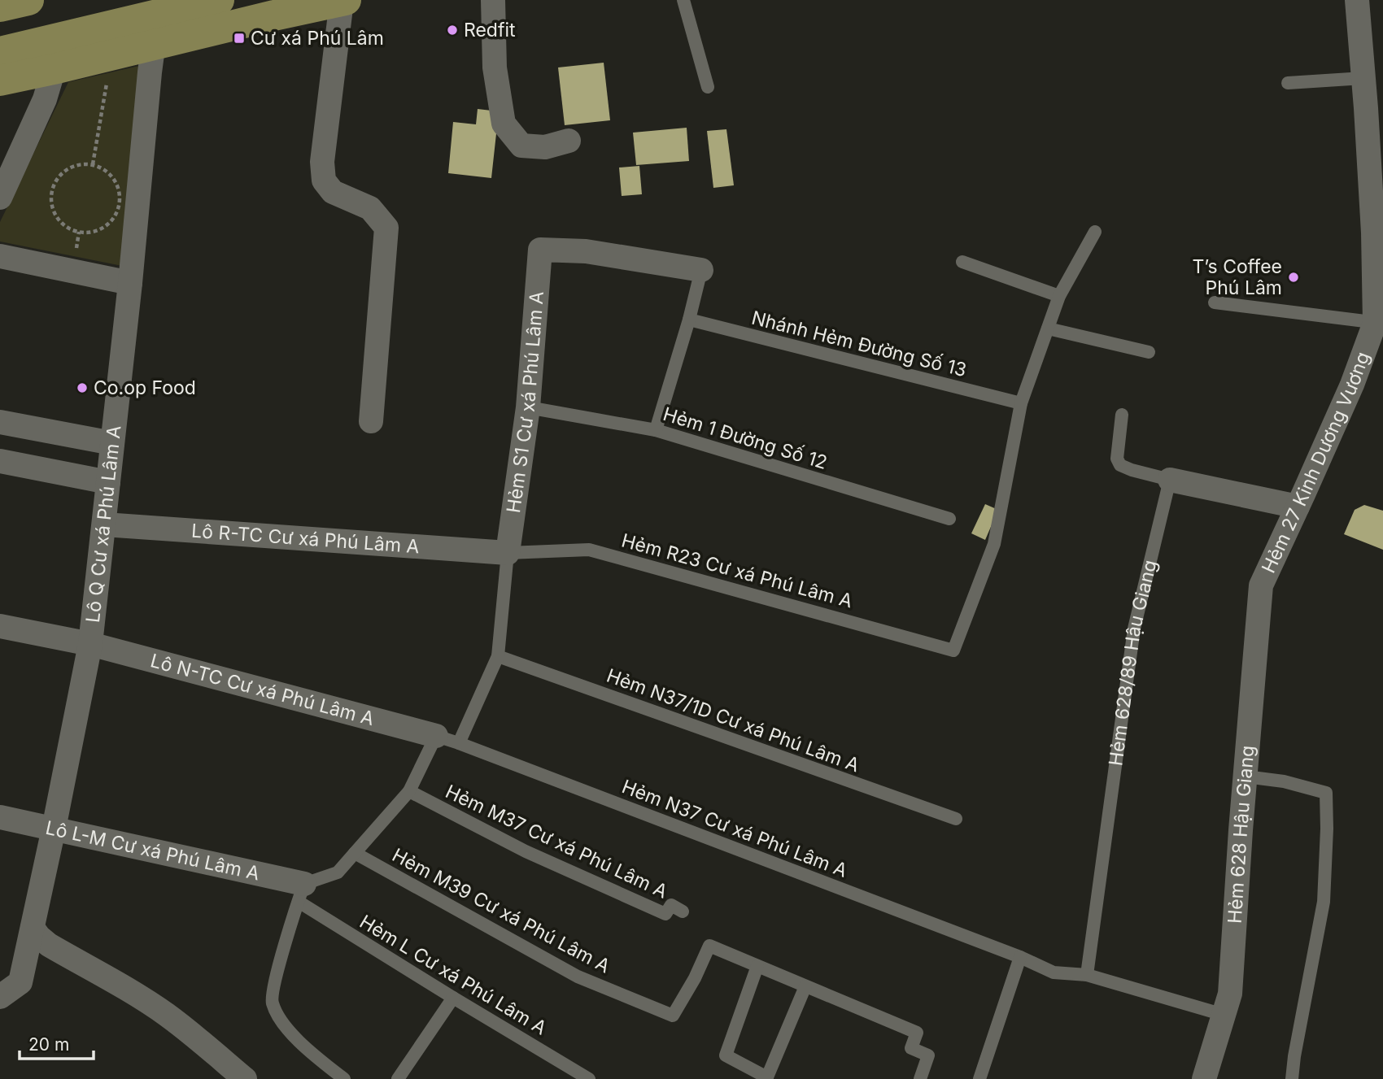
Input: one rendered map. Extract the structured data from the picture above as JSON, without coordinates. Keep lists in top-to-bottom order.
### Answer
{
  "streets": {
    "street": [
      "Hẻm S1 Cư xá Phú Lâm A",
      "Hẻm 27 Kinh Dương Vương",
      "Lô Q Cư xá Phú Lâm A",
      "Lô R-TC Cư xá Phú Lâm A",
      "Lô N-TC Cư xá Phú Lâm A",
      "Hẻm 628 Hậu Giang",
      "Lô L-M Cư xá Phú Lâm A"
    ],
    "lane": [
      "Nhánh Hẻm Đường Số 13",
      "Hẻm 1 Đường Số 12",
      "Hẻm R23 Cư xá Phú Lâm A",
      "Hẻm 628/89 Hậu Giang",
      "Hẻm N37/1D Cư xá Phú Lâm A",
      "Hẻm N37 Cư xá Phú Lâm A",
      "Hẻm M37 Cư xá Phú Lâm A",
      "Hẻm M39 Cư xá Phú Lâm A",
      "Hẻm L Cư xá Phú Lâm A"
    ]
  },
  "crossings": [
    ["Nhánh Hẻm Đường Số 13", "Hẻm R23 Cư xá Phú Lâm A"],
    ["Hẻm S1 Cư xá Phú Lâm A", "Hẻm 1 Đường Số 12"],
    ["Hẻm S1 Cư xá Phú Lâm A", "Lô R-TC Cư xá Phú Lâm A"],
    ["Hẻm S1 Cư xá Phú Lâm A", "Hẻm R23 Cư xá Phú Lâm A"],
    ["Hẻm 27 Kinh Dương Vương", "Hẻm 628 Hậu Giang"],
    ["Lô Q Cư xá Phú Lâm A", "Lô R-TC Cư xá Phú Lâm A"],
    ["Lô Q Cư xá Phú Lâm A", "Lô N-TC Cư xá Phú Lâm A"],
    ["Lô Q Cư xá Phú Lâm A", "Lô L-M Cư xá Phú Lâm A"],
    ["Lô R-TC Cư xá Phú Lâm A", "Hẻm R23 Cư xá Phú Lâm A"],
    ["Hẻm 628/89 Hậu Giang", "Hẻm N37 Cư xá Phú Lâm A"],
    ["Lô N-TC Cư xá Phú Lâm A", "Hẻm N37 Cư xá Phú Lâm A"],
    ["Hẻm N37 Cư xá Phú Lâm A", "Hẻm 628 Hậu Giang"],
    ["Lô L-M Cư xá Phú Lâm A", "Hẻm L Cư xá Phú Lâm A"]
  ],
  "places": {
    "other": ["Redfit", "T’s Coffee Phú Lâm", "Co.op Food"],
    "transit": ["Cư xá Phú Lâm"]
  },
  "scale_bar": "20 m"
}
